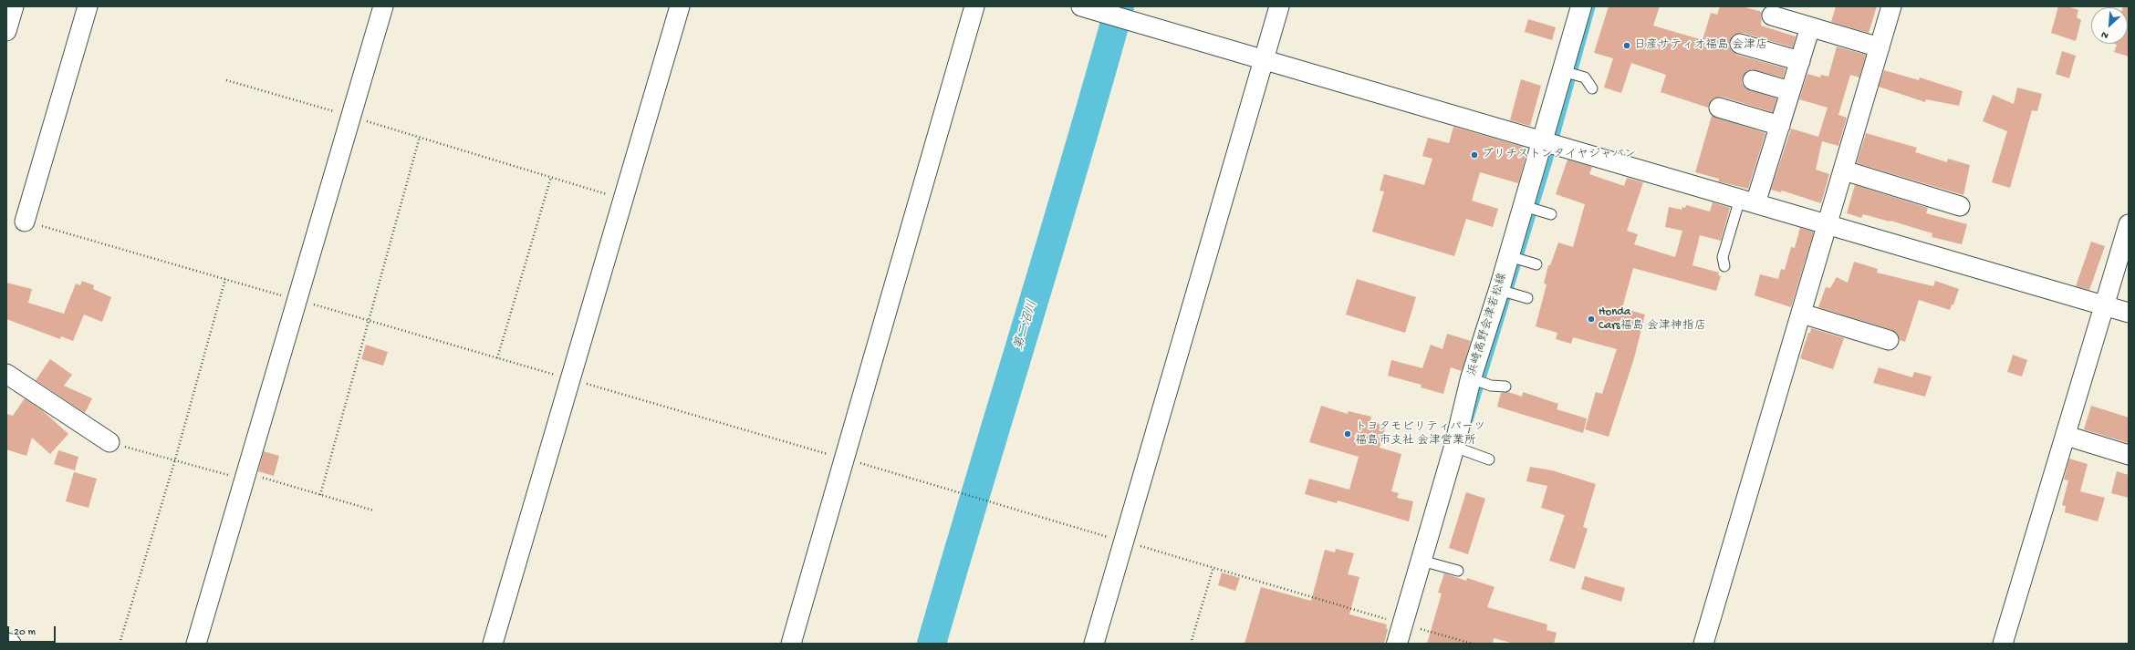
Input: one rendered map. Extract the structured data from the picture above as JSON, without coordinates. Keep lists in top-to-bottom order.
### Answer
{
  "streets": {
    "main road": ["浜崎高野会津若松線"]
  },
  "water": ["第二沼川"],
  "places": [
    "日産サティオ福島 会津店",
    "ブリチストンタイヤジャパン",
    "Honda Cars福島 会津神指店",
    "トヨタモビリティパーツ 福島市支社 会津営業所"
  ],
  "scale_bar": "20 m",
  "north": "bottom left"
}
